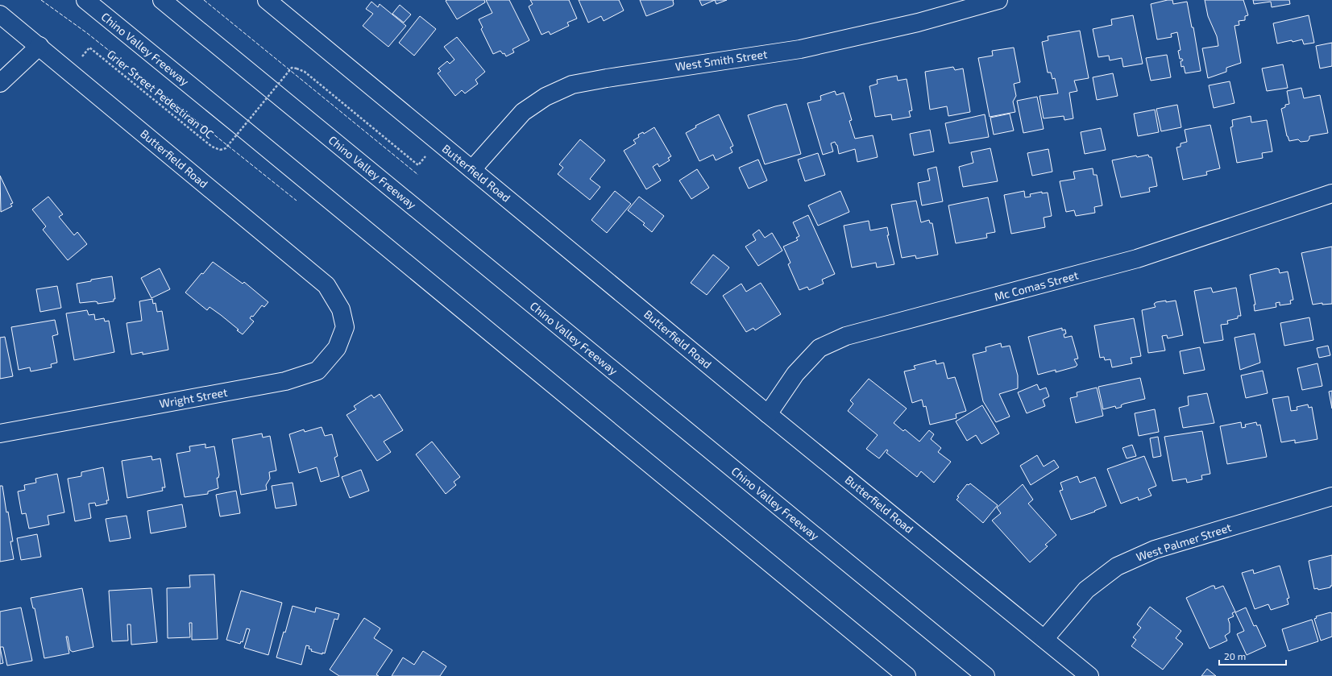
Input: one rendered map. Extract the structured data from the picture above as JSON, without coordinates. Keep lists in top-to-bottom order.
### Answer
{
  "streets": {
    "main road": [
      "Chino Valley Freeway",
      "West Smith Street",
      "Butterfield Road",
      "Mc Comas Street",
      "Wright Street",
      "West Palmer Street"
    ],
    "path": ["Grier Street Pedestiran OC"]
  },
  "crossings": [
    ["West Smith Street", "Butterfield Road"],
    ["Butterfield Road", "Mc Comas Street"],
    ["Butterfield Road", "Wright Street"],
    ["Butterfield Road", "West Palmer Street"]
  ],
  "scale_bar": "20 m"
}
